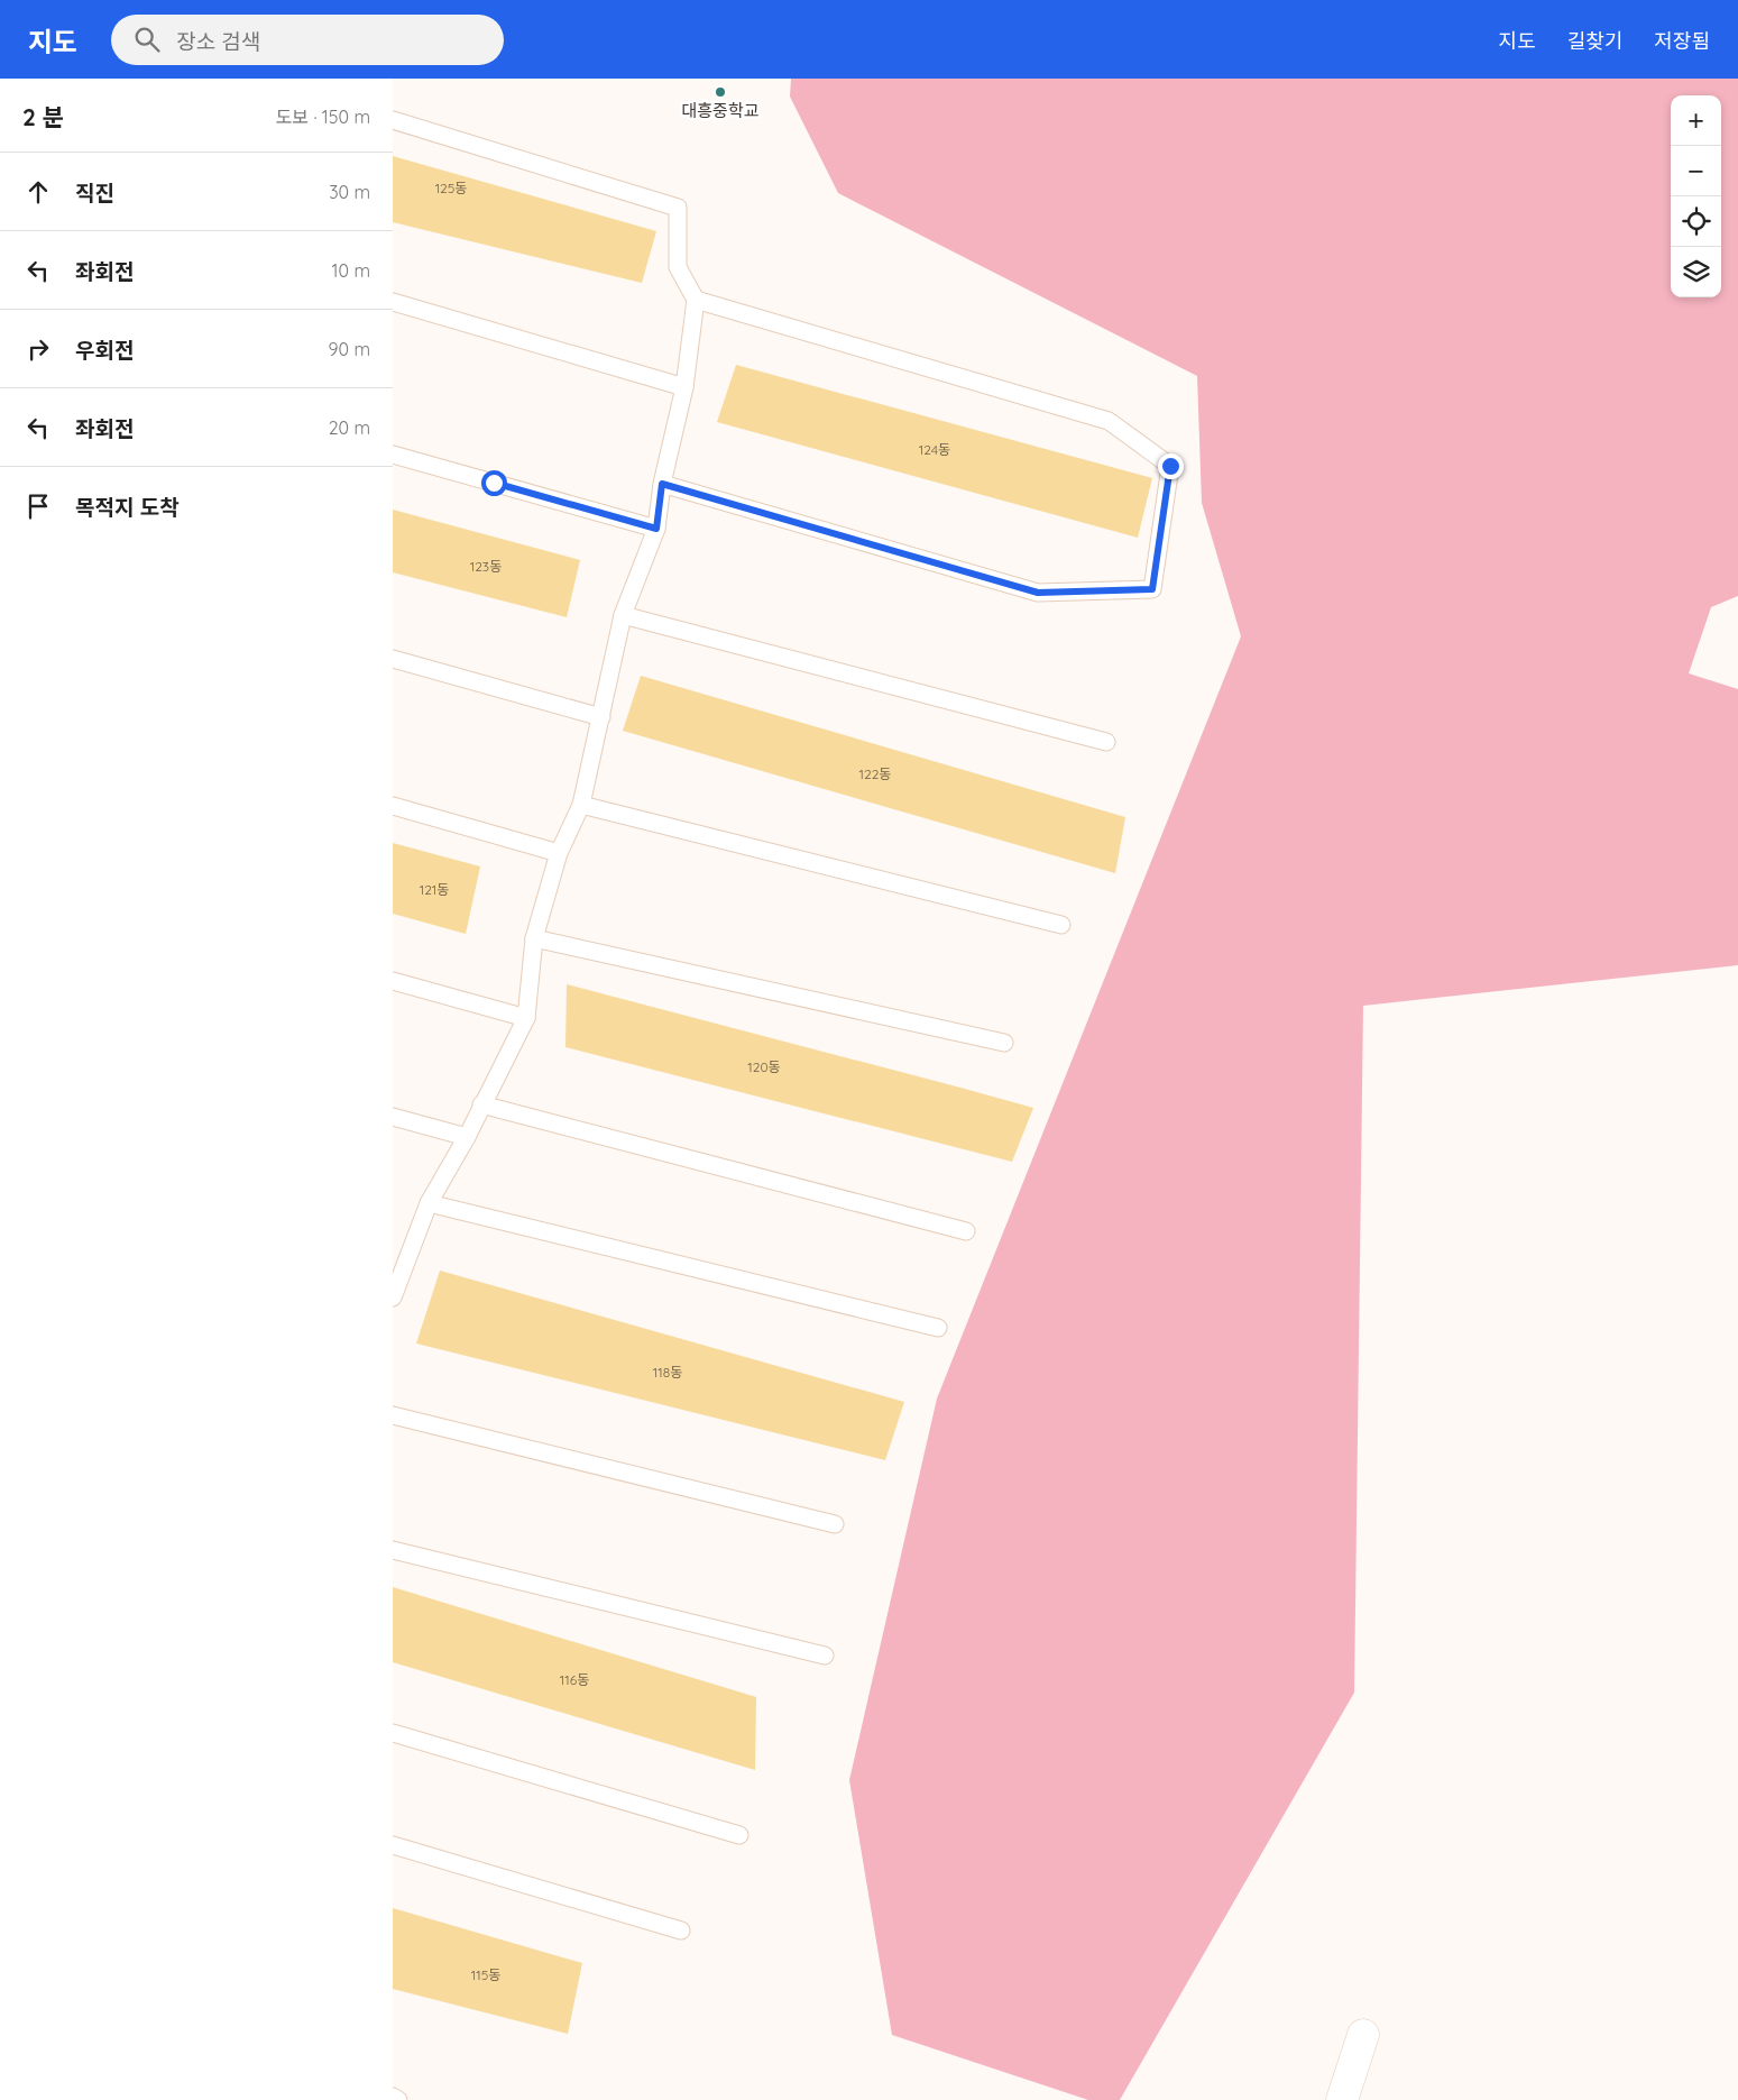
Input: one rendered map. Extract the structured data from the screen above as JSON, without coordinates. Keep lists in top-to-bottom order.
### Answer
{
  "places": ["대흥중학교"],
  "house_numbers": [
    "125동",
    "124동",
    "123동",
    "122동",
    "121동",
    "120동",
    "118동",
    "116동",
    "115동"
  ],
  "page": {
    "header": "지도",
    "search": "장소 검색",
    "nav": ["지도", "길찾기", "저장됨"],
    "heading": ["2 분", "도보 · 150 m"],
    "map_buttons": ["+", "−"],
    "list": [
      ["직진", "30 m"],
      ["좌회전", "10 m"],
      ["우회전", "90 m"],
      ["좌회전", "20 m"],
      "목적지 도착"
    ]
  }
}
